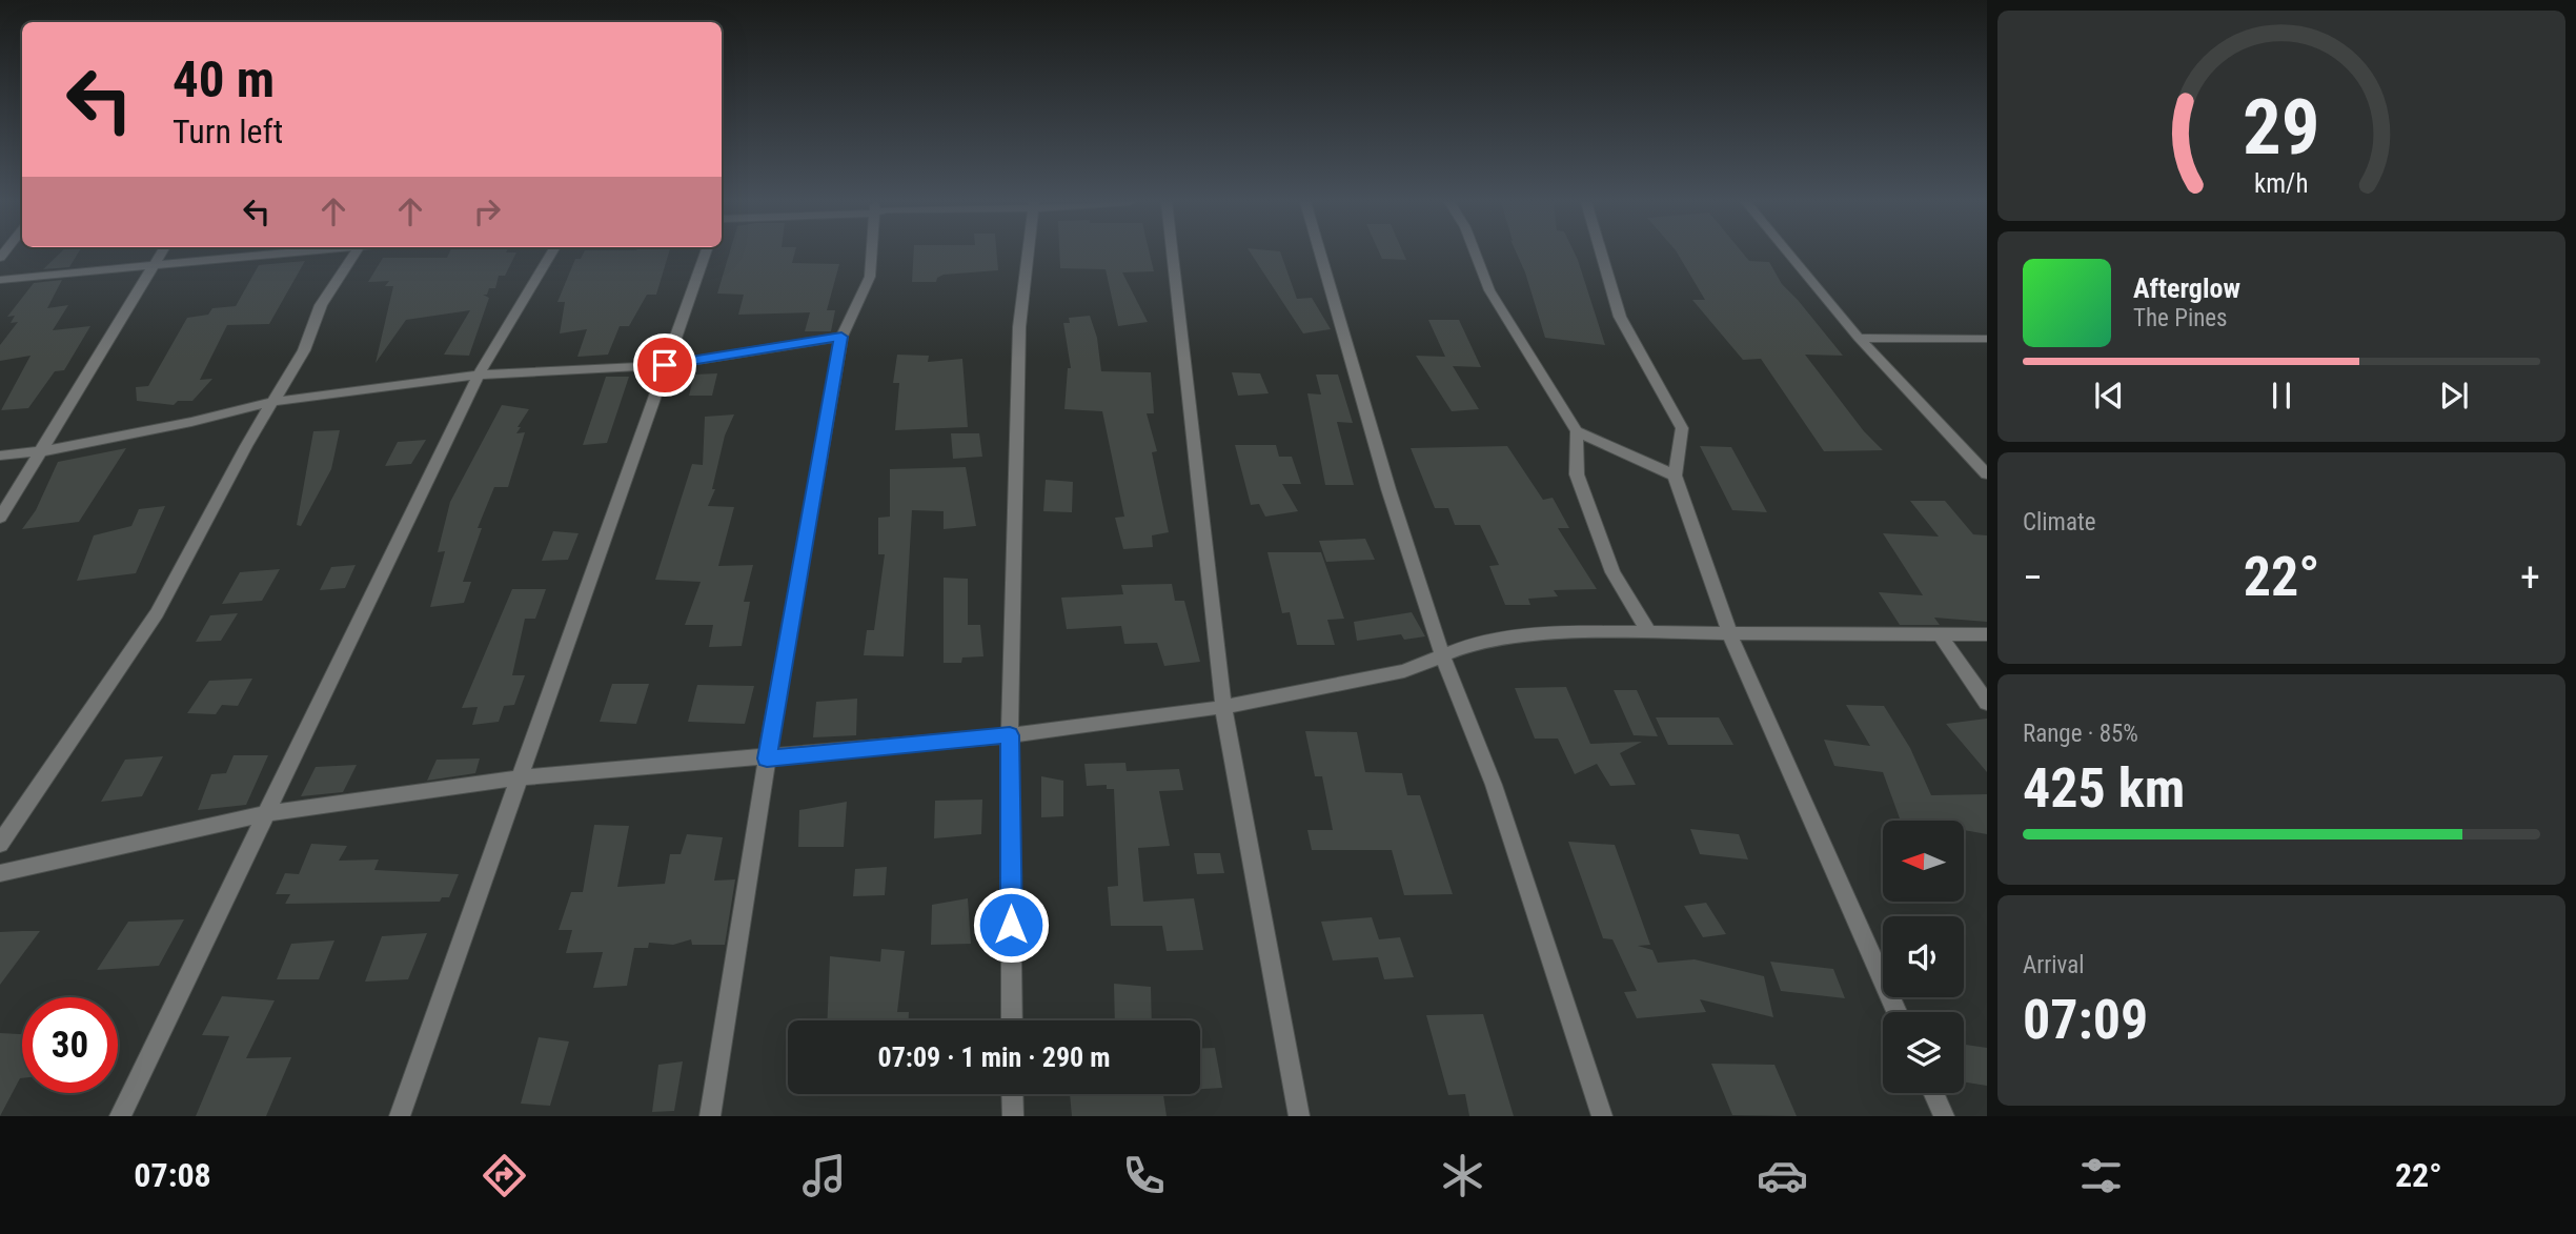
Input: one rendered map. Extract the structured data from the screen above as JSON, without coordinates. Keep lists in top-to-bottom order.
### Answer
{
  "north": "left",
  "page": {
    "turn": ["40 m", "Turn left"],
    "song": ["Afterglow", "The Pines"],
    "tile": [
      "Climate",
      ["Range · 85%", "425 km"],
      ["Arrival", "07:09"]
    ],
    "heat": ["−", "22°", "+"],
    "limit": "30",
    "trip": "07:09 · 1 min · 290 m",
    "tabs": ["07:08", "22°"],
    "gauge": ["29", "km/h"]
  }
}
